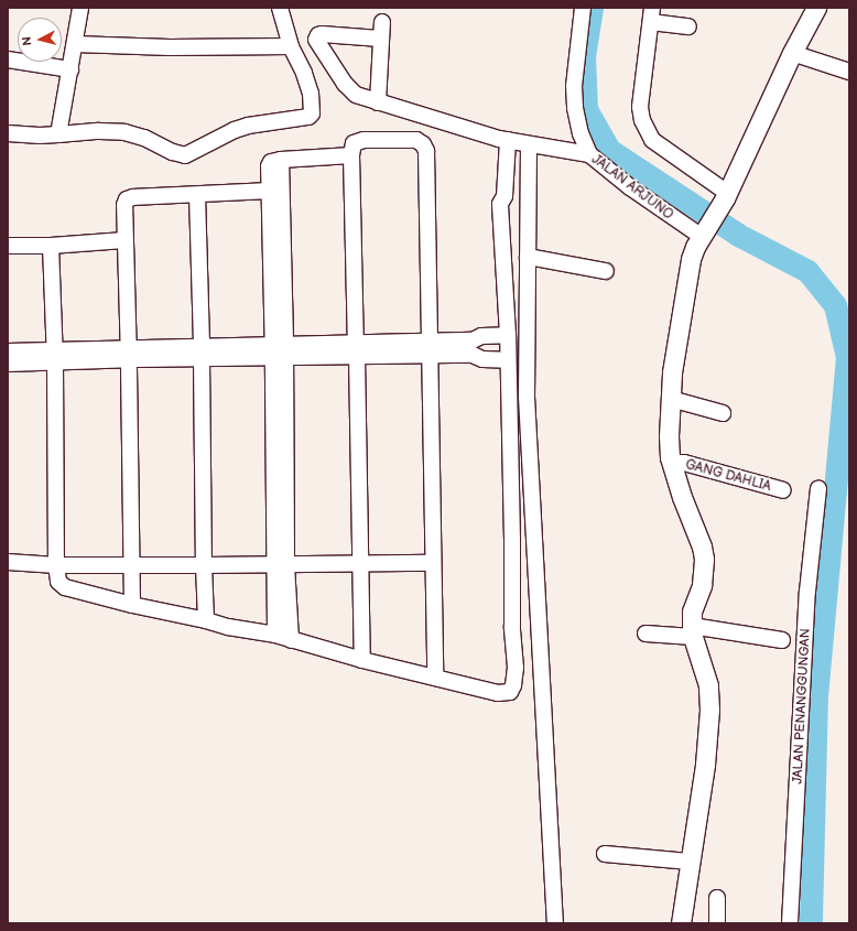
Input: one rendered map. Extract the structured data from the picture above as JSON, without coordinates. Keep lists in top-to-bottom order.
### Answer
{
  "streets": {
    "street": ["JALAN ARJUNO", "GANG DAHLIA", "JALAN PENANGGUNGAN"]
  },
  "north": "left"
}
